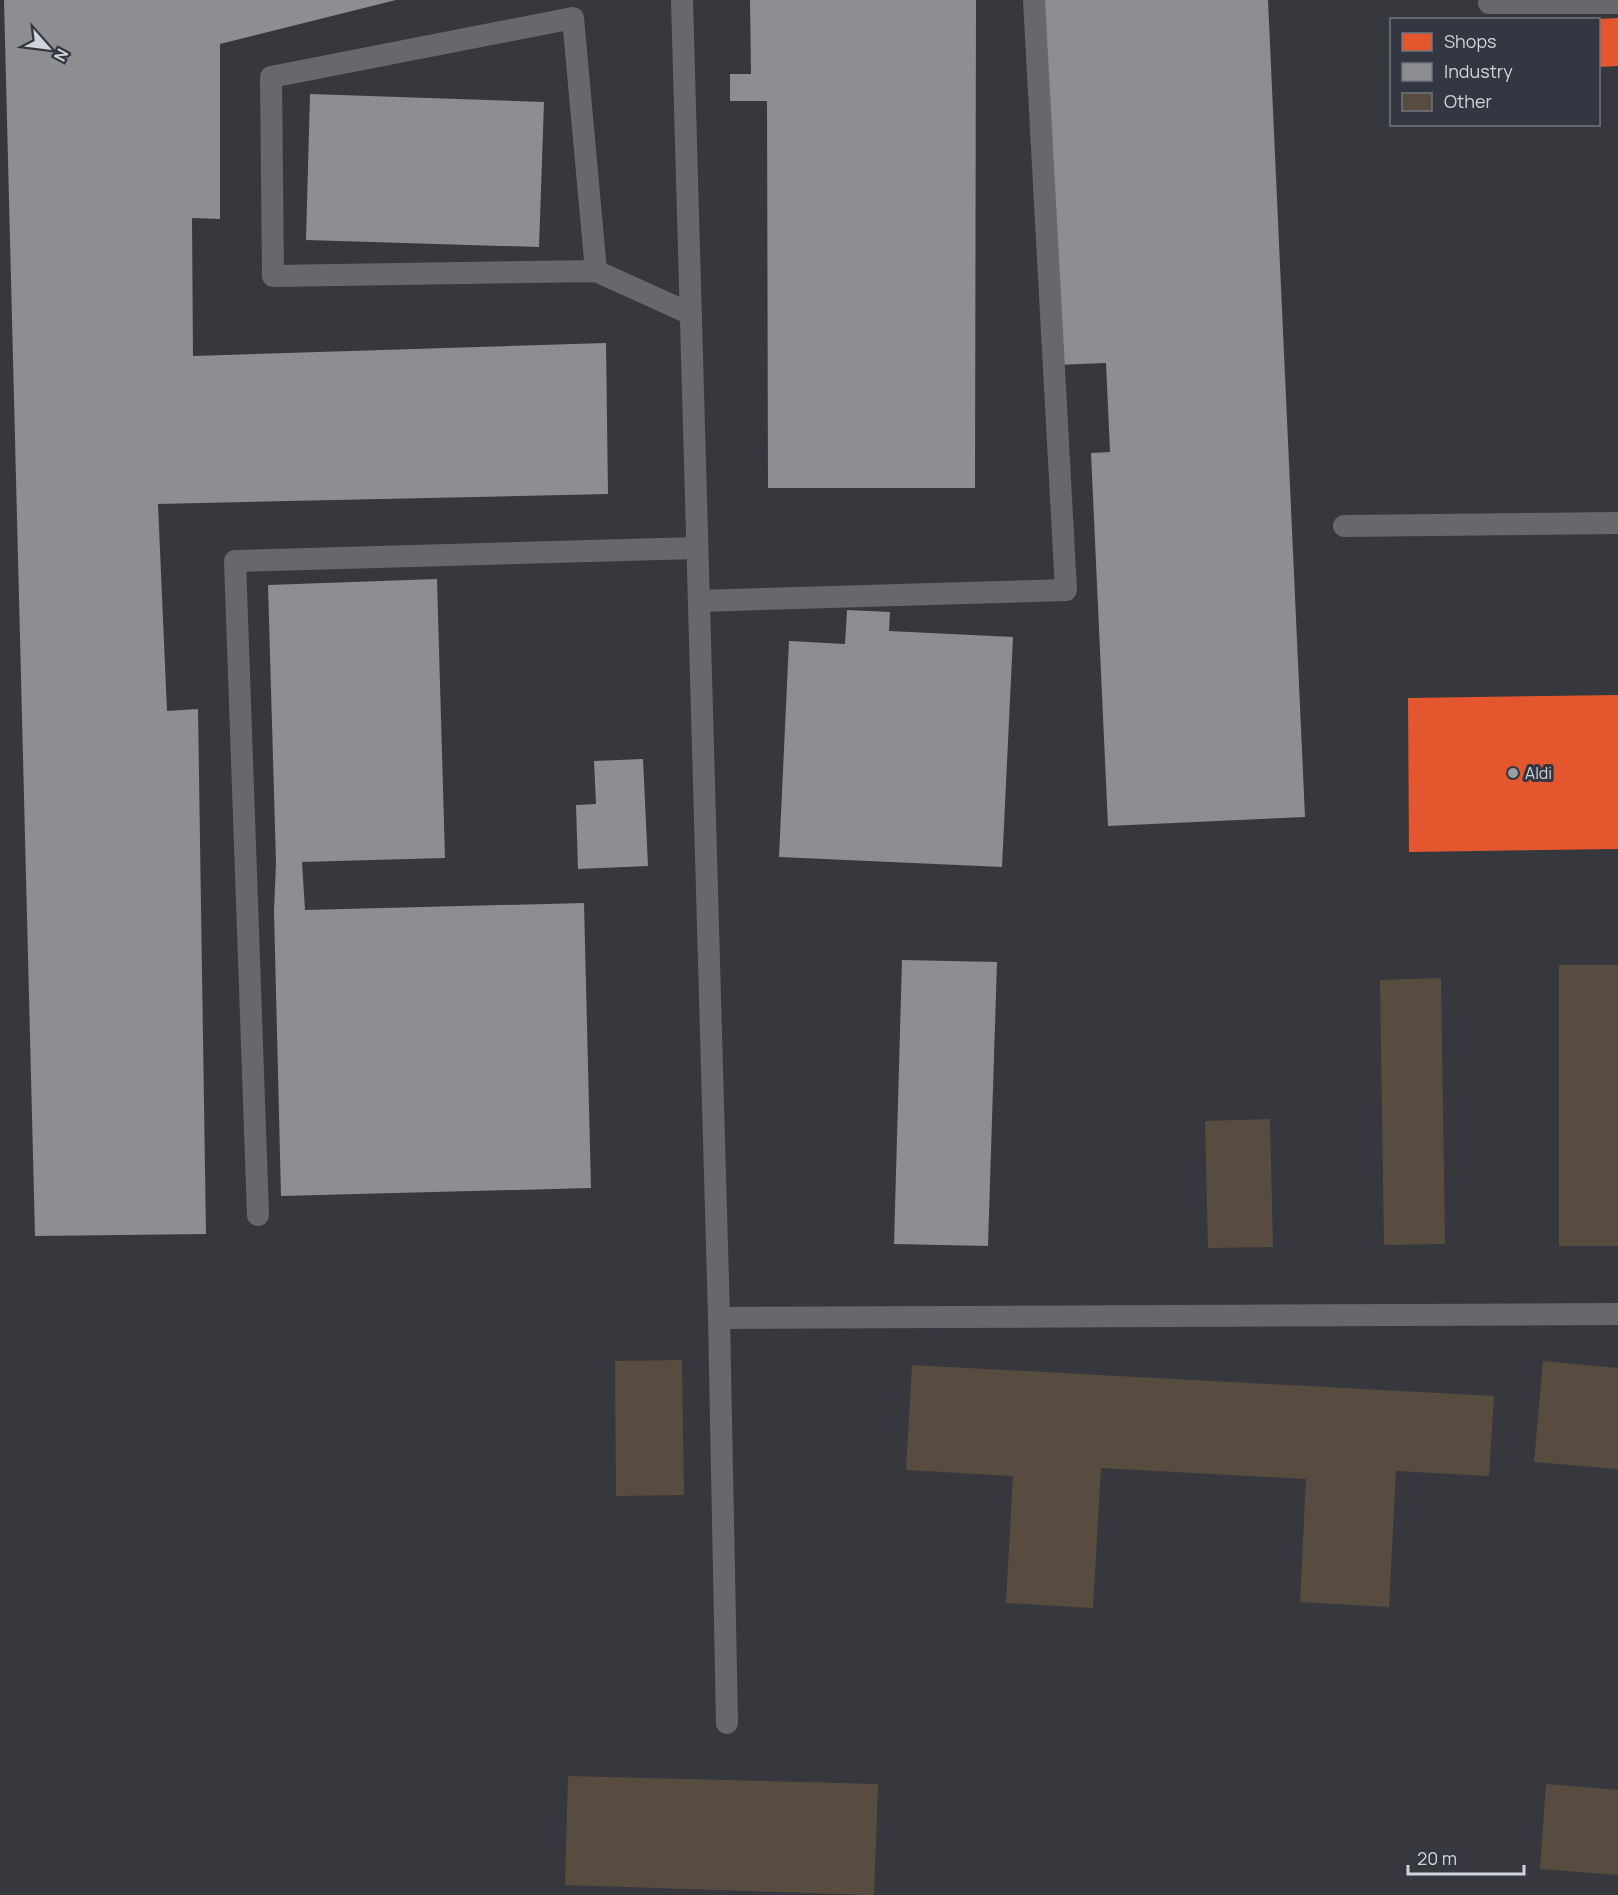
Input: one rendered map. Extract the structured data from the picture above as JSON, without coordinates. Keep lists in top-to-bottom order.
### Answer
{
  "places": ["Aldi"],
  "legend": ["Shops", "Industry", "Other"],
  "scale_bar": "20 m",
  "north": "bottom right"
}
